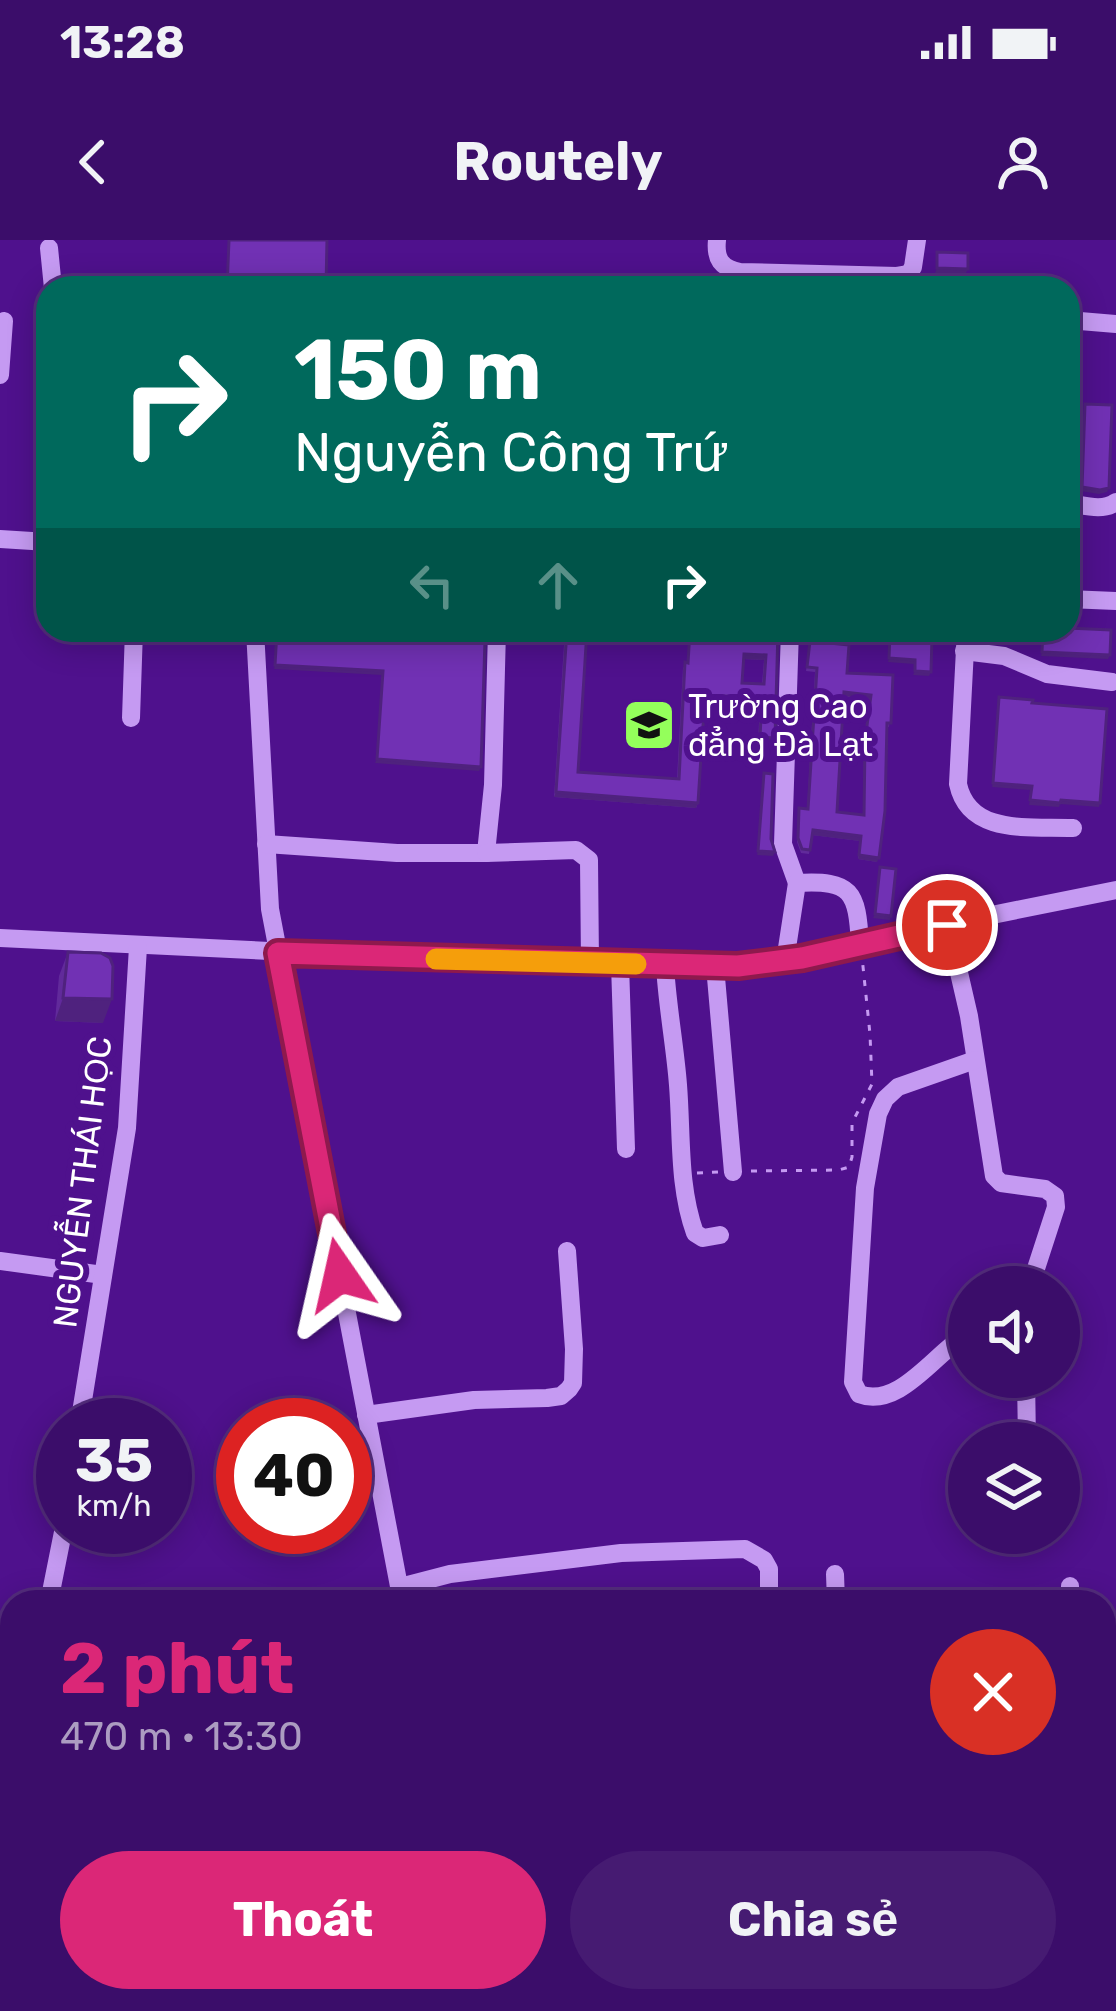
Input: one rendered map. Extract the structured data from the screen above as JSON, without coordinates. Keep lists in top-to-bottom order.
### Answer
{
  "streets": {
    "street": ["NGUYỄN THÁI HỌC"]
  },
  "places": {
    "school or university": ["Trường Cao đẳng Đà Lạt"]
  },
  "page": {
    "status": "13:28",
    "header": "Routely",
    "turn": ["150 m", "Nguyễn Công Trứ"],
    "speed": "35 km/h",
    "limit": "40",
    "heading": ["2 phút", "470 m · 13:30"],
    "buttons": ["Thoát", "Chia sẻ"]
  }
}
